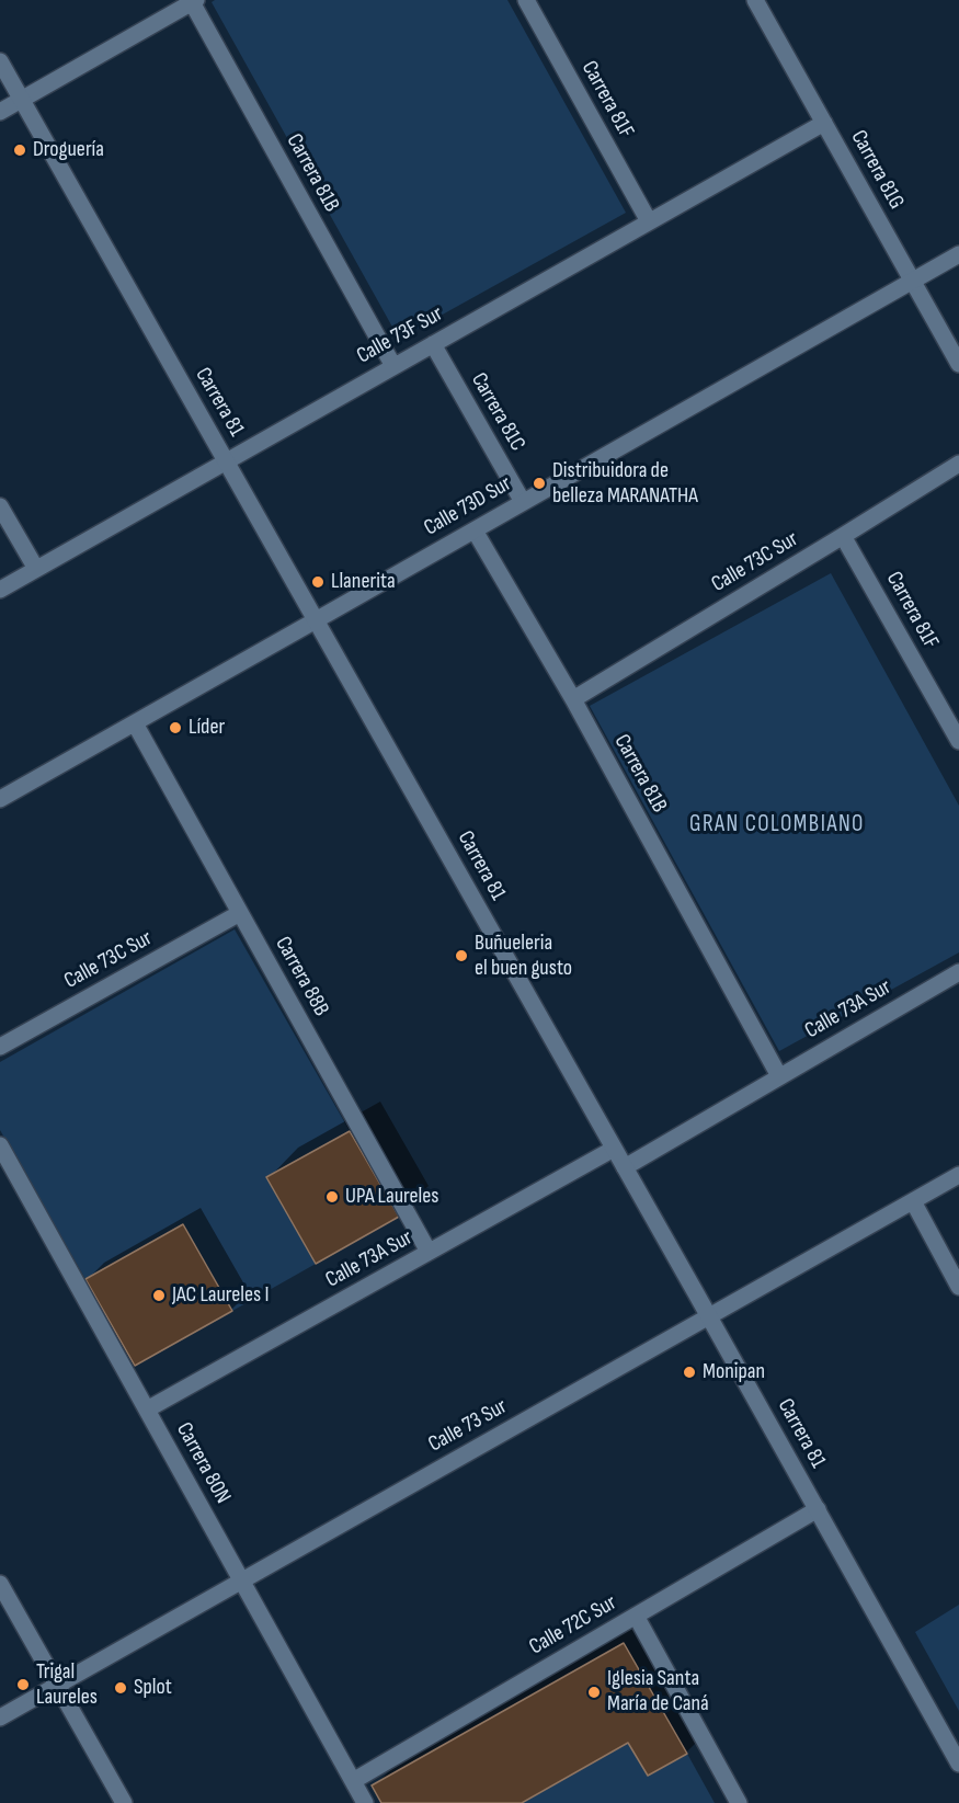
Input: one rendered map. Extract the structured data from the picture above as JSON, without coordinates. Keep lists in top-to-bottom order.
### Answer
{
  "streets": {
    "street": [
      "Carrera 81F",
      "Carrera 81G",
      "Carrera 81B",
      "Calle 73F Sur",
      "Carrera 81",
      "Carrera 81C",
      "Calle 73D Sur",
      "Calle 73C Sur",
      "Carrera 88B",
      "Calle 73A Sur",
      "Calle 73 Sur",
      "Carrera 80N",
      "Calle 72C Sur"
    ]
  },
  "crossings": [
    ["Carrera 81F", "Calle 73F Sur"],
    ["Carrera 81F", "Calle 73C Sur"],
    ["Carrera 81G", "Calle 73F Sur"],
    ["Carrera 81G", "Calle 73D Sur"],
    ["Carrera 81B", "Calle 73F Sur"],
    ["Carrera 81B", "Calle 73D Sur"],
    ["Carrera 81B", "Calle 73C Sur"],
    ["Carrera 81B", "Calle 73A Sur"],
    ["Calle 73F Sur", "Carrera 81"],
    ["Calle 73F Sur", "Carrera 81C"],
    ["Carrera 81", "Calle 73D Sur"],
    ["Carrera 81", "Calle 73A Sur"],
    ["Carrera 81", "Calle 73 Sur"],
    ["Carrera 81", "Calle 72C Sur"],
    ["Carrera 81C", "Calle 73D Sur"],
    ["Calle 73D Sur", "Carrera 88B"],
    ["Calle 73C Sur", "Carrera 88B"],
    ["Carrera 88B", "Calle 73A Sur"],
    ["Calle 73A Sur", "Carrera 80N"],
    ["Calle 73 Sur", "Carrera 80N"],
    ["Carrera 80N", "Calle 72C Sur"]
  ],
  "districts": ["GRAN COLOMBIANO"],
  "places": [
    "Droguería",
    "Distribuidora de belleza MARANATHA",
    "Llanerita",
    "Líder",
    "Buñueleria el buen gusto",
    "UPA Laureles",
    "JAC Laureles I",
    "Monipan",
    "Trigal Laureles",
    "Splot",
    "Iglesia Santa María de Caná"
  ]
}
